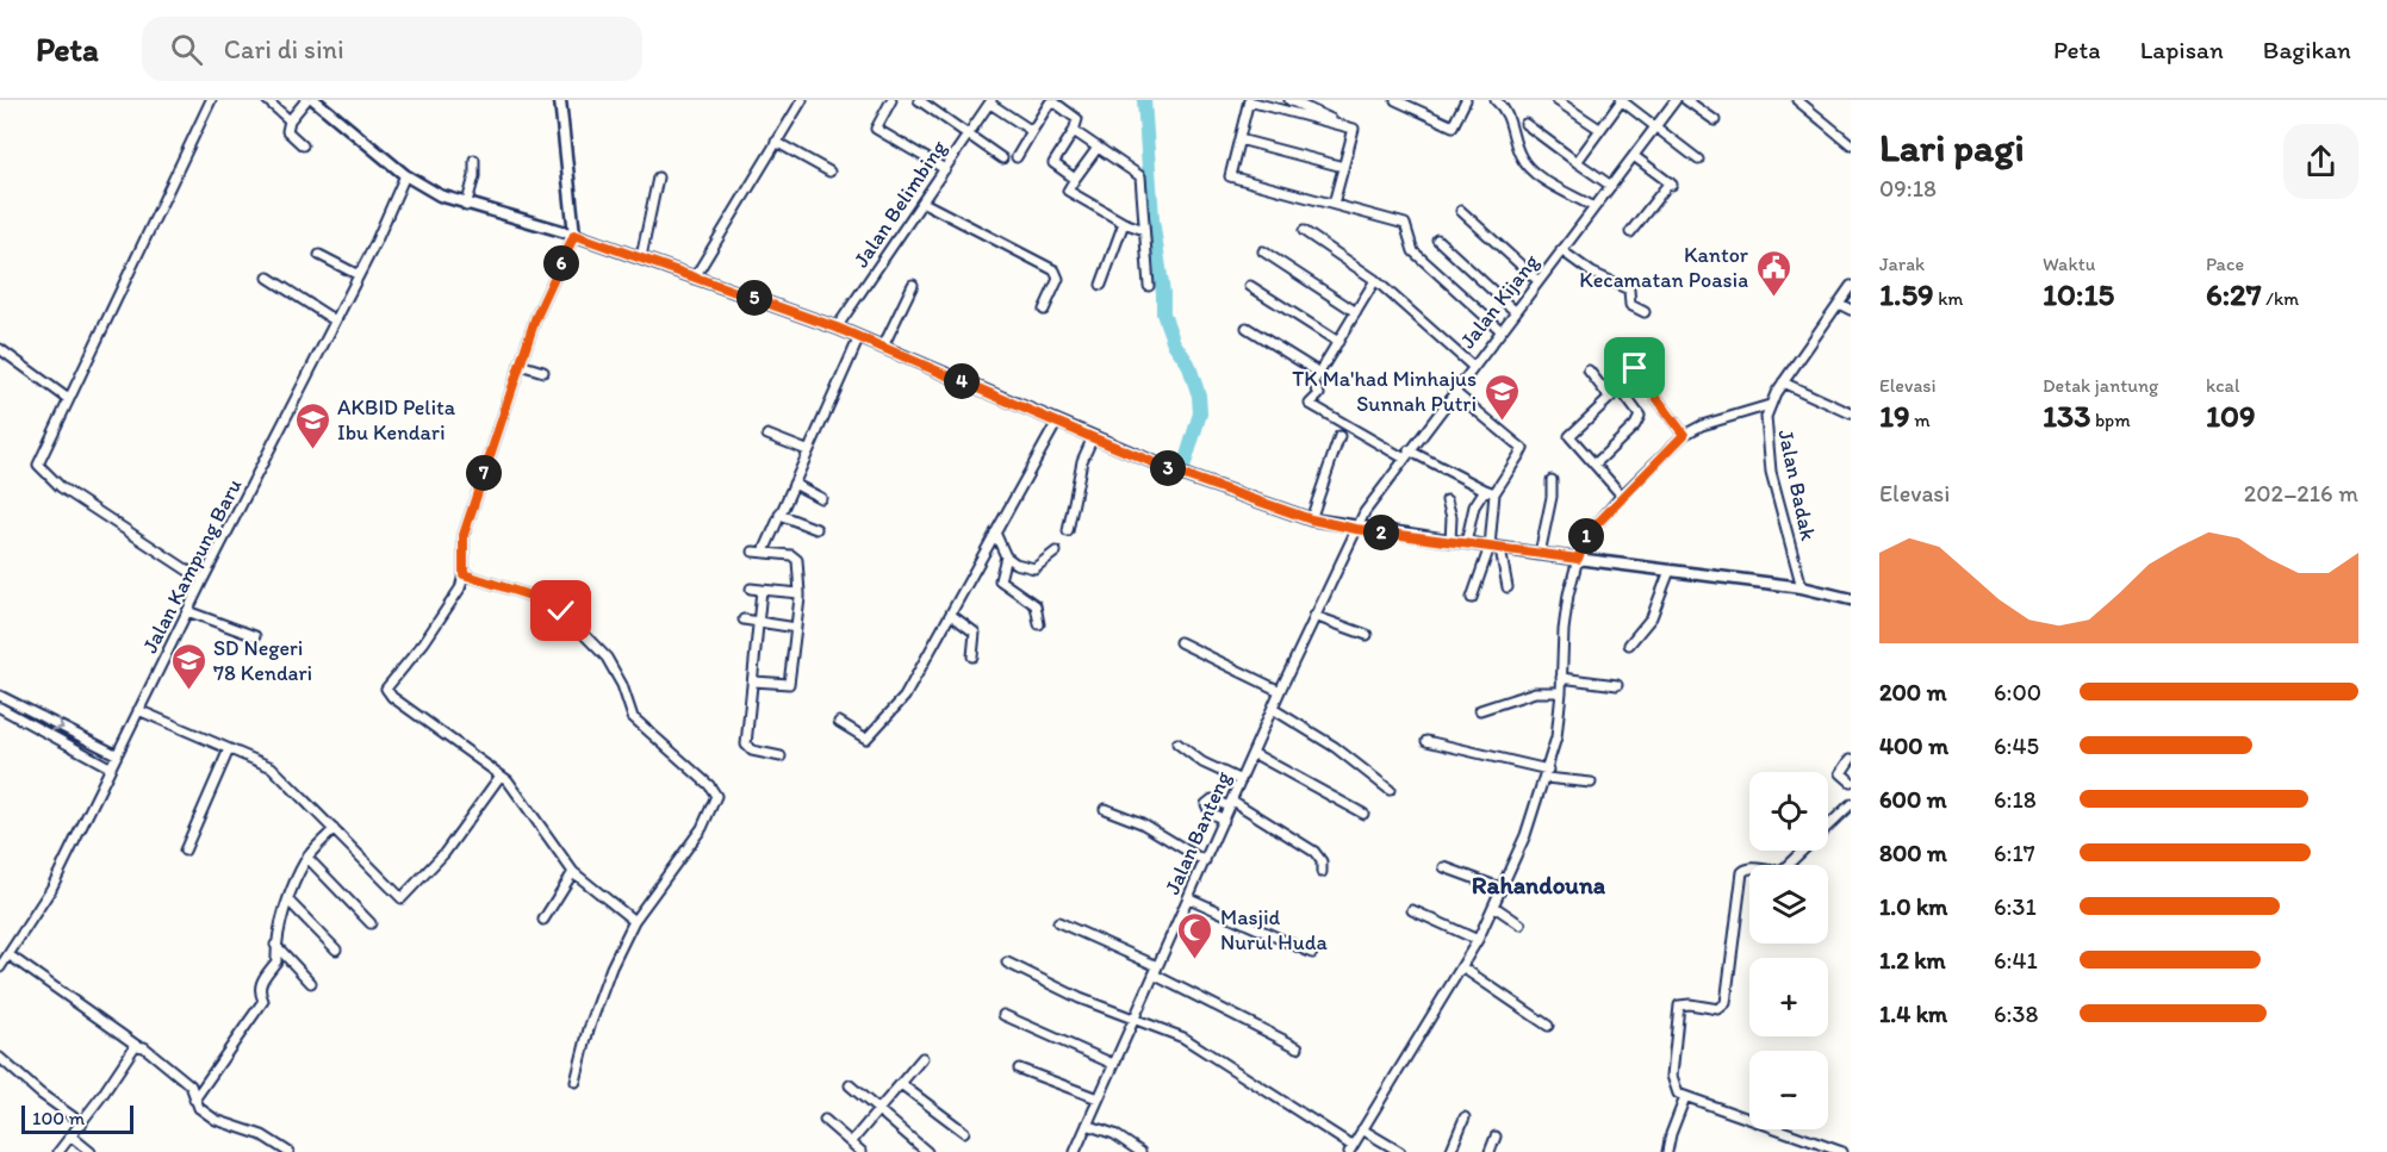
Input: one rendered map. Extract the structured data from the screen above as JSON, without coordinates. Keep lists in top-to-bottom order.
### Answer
{
  "streets": {
    "street": [
      "Jalan Belimbing",
      "Jalan Kijang",
      "Jalan Badak",
      "Jalan Kampung Baru",
      "Jalan Banteng"
    ]
  },
  "crossings": [
    ["Jalan Kijang", "Jalan Banteng"]
  ],
  "districts": ["Rahandouna"],
  "places": {
    "public building": ["Kantor Kecamatan Poasia"],
    "school or university": ["TK Ma'had Minhajus Sunnah Putri", "AKBID Pelita Ibu Kendari", "SD Negeri 78 Kendari"],
    "mosque": ["Masjid Nurul Huda"]
  },
  "scale_bar": "100 m",
  "page": {
    "header": "Peta",
    "search": "Cari di sini",
    "nav": ["Peta", "Lapisan", "Bagikan"],
    "heading": ["Lari pagi", "09:18"],
    "stats": [
      ["Jarak", "1.59 km"],
      ["Waktu", "10:15"],
      ["Pace", "6:27 /km"],
      ["Elevasi", "19 m"],
      ["Detak jantung", "133 bpm"],
      ["kcal", "109"]
    ],
    "pins": [
      "6",
      "5",
      "4",
      "3",
      "7",
      "2",
      "1"
    ],
    "chart": ["Elevasi", "202–216 m"],
    "list": [
      {
        "name": "200 m",
        "note": "6:00"
      },
      {
        "name": "400 m",
        "note": "6:45"
      },
      {
        "name": "600 m",
        "note": "6:18"
      },
      {
        "name": "800 m",
        "note": "6:17"
      },
      {
        "name": "1.0 km",
        "note": "6:31"
      },
      {
        "name": "1.2 km",
        "note": "6:41"
      },
      {
        "name": "1.4 km",
        "note": "6:38"
      }
    ],
    "map_buttons": ["+", "−"],
    "scale": "100 m"
  }
}
